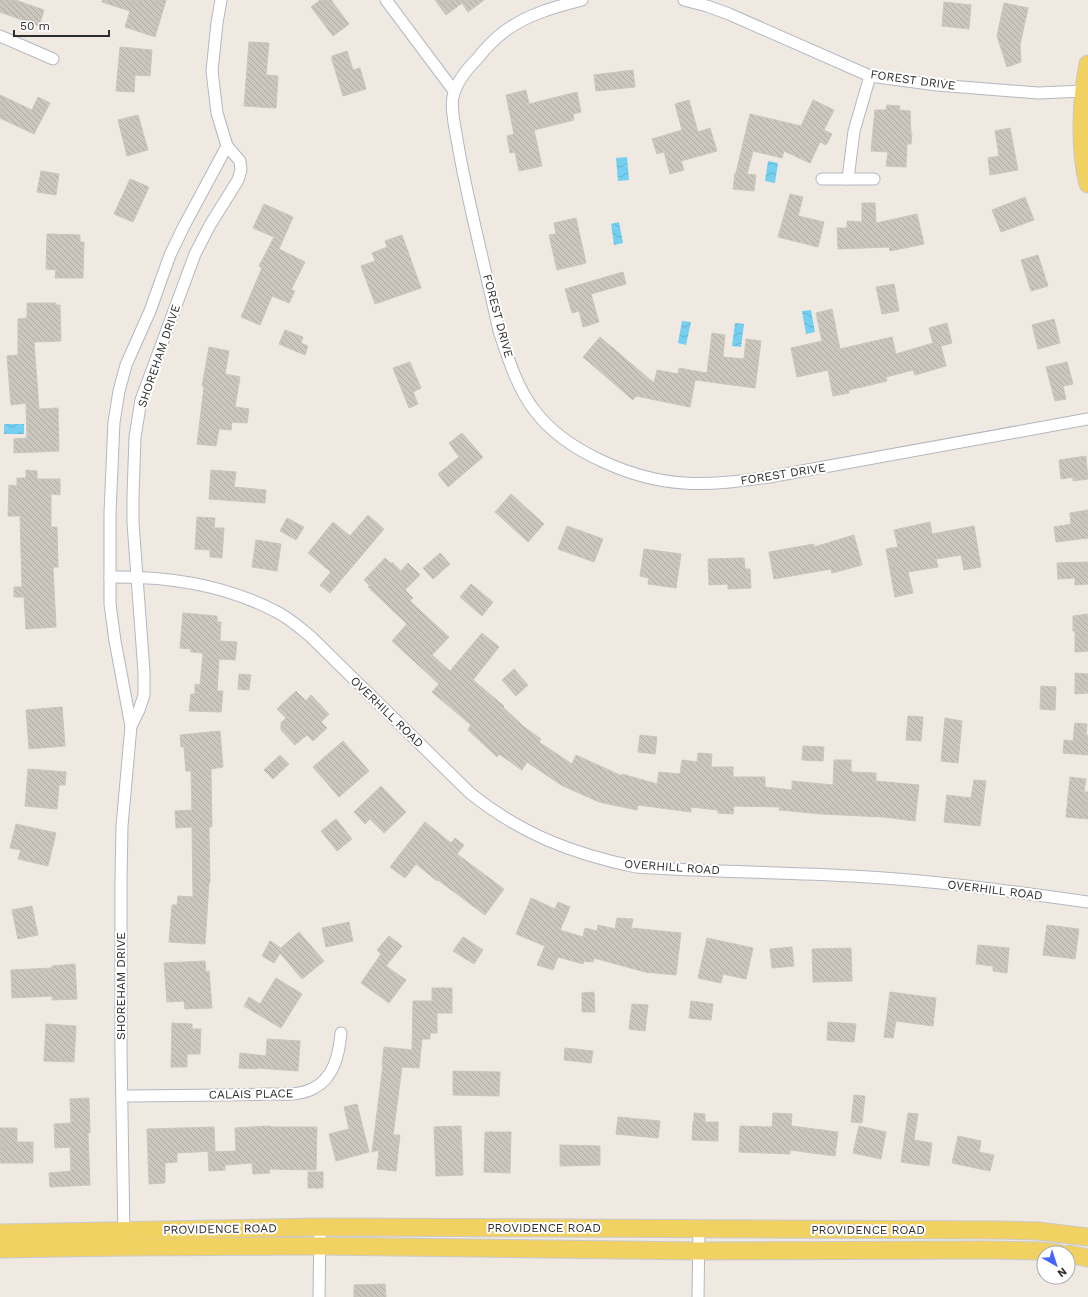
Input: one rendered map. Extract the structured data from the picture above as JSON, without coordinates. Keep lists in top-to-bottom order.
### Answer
{
  "streets": {
    "main road": ["PROVIDENCE ROAD"],
    "street": [
      "FOREST DRIVE",
      "SHOREHAM DRIVE",
      "OVERHILL ROAD",
      "CALAIS PLACE"
    ]
  },
  "crossings": [
    ["SHOREHAM DRIVE", "OVERHILL ROAD"],
    ["SHOREHAM DRIVE", "CALAIS PLACE"],
    ["SHOREHAM DRIVE", "PROVIDENCE ROAD"]
  ],
  "scale_bar": "50 m",
  "north": "bottom right"
}
